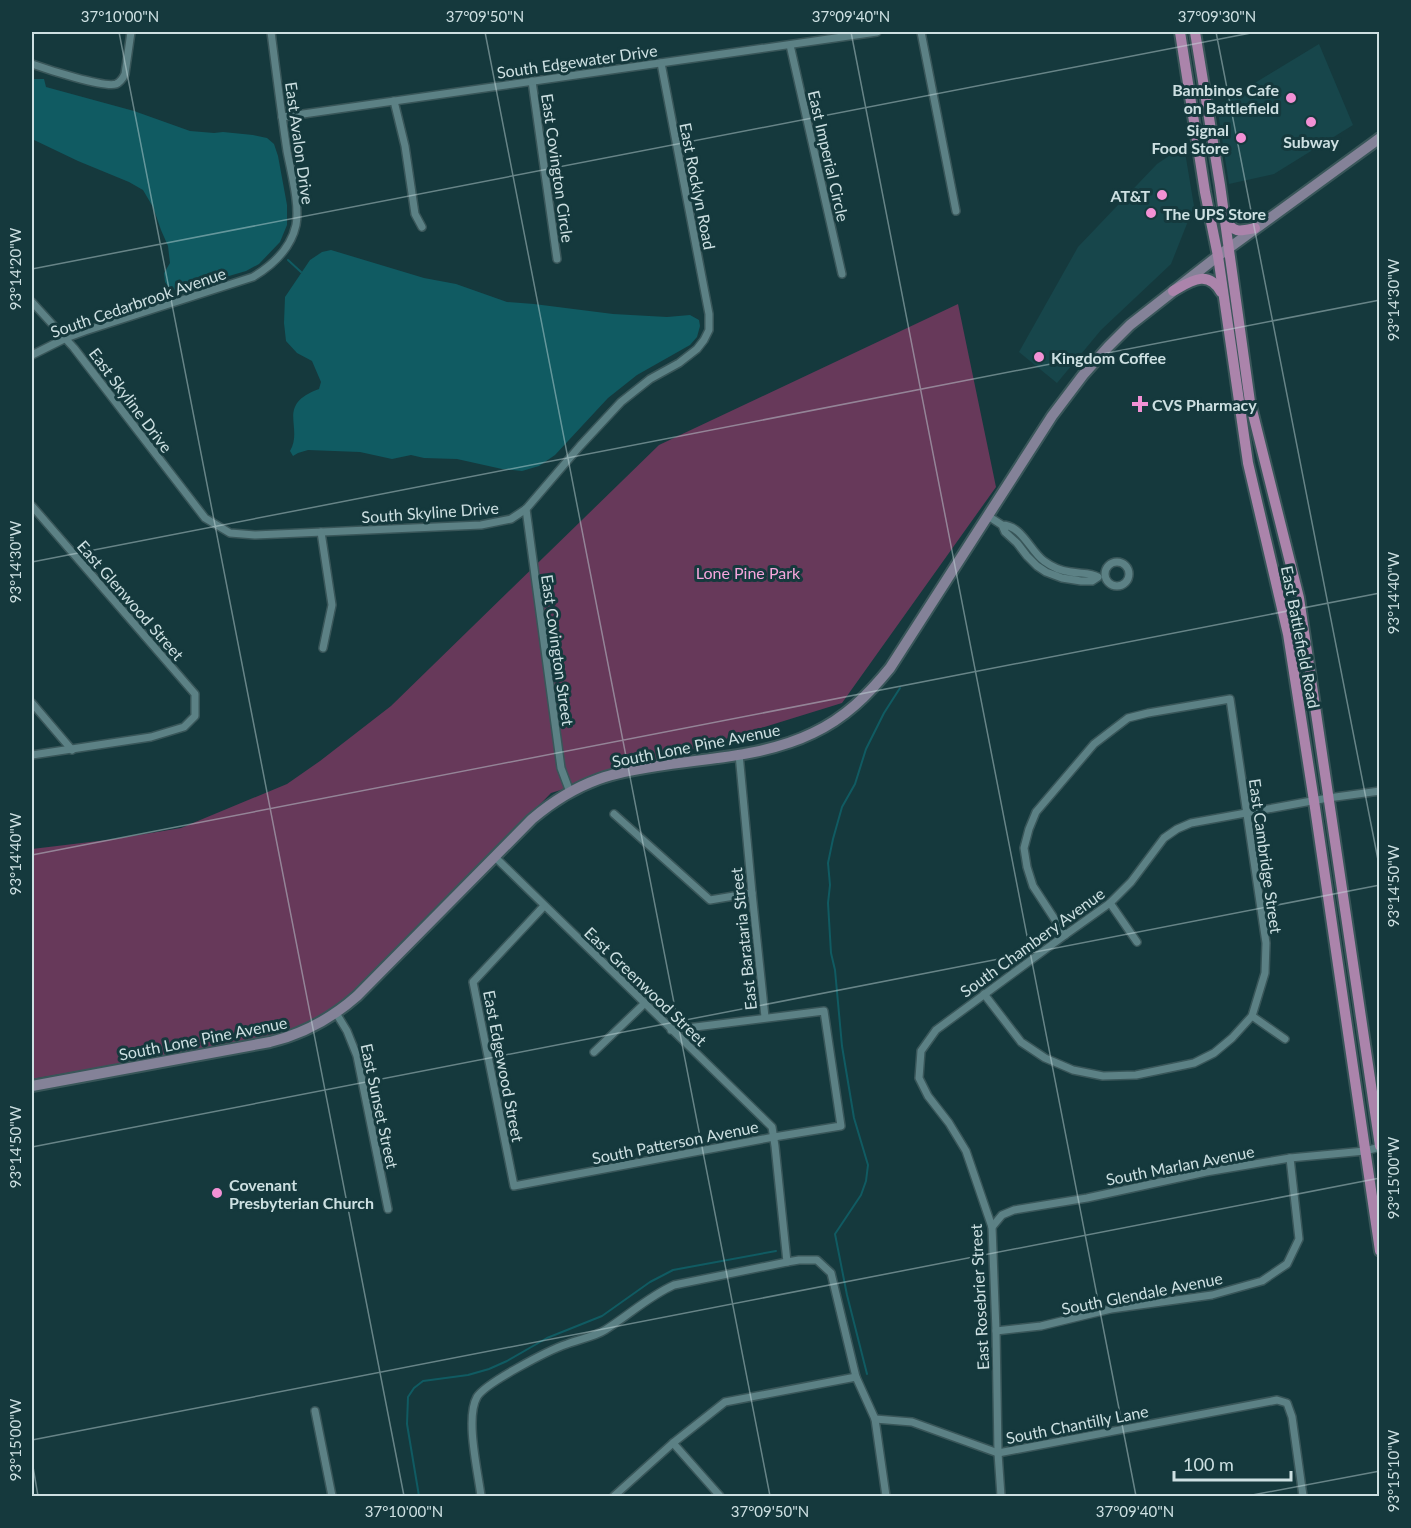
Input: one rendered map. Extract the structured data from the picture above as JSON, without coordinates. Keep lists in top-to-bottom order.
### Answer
{
  "streets": {
    "main road": ["East Battlefield Road", "South Lone Pine Avenue"],
    "street": [
      "South Edgewater Drive",
      "East Avalon Drive",
      "East Imperial Circle",
      "East Covington Circle",
      "East Rocklyn Road",
      "South Cedarbrook Avenue",
      "East Skyline Drive",
      "South Skyline Drive",
      "East Glenwood Street",
      "East Covington Street",
      "East Cambridge Street",
      "East Barataria Street",
      "South Chambery Avenue",
      "East Greenwood Street",
      "East Edgewood Street",
      "East Sunset Street",
      "South Patterson Avenue",
      "South Marlan Avenue",
      "South Glendale Avenue",
      "East Rosebrier Street",
      "South Chantilly Lane"
    ]
  },
  "crossings": [
    ["South Edgewater Drive", "East Avalon Drive"],
    ["South Edgewater Drive", "East Imperial Circle"],
    ["South Edgewater Drive", "East Covington Circle"],
    ["South Edgewater Drive", "East Rocklyn Road"],
    ["East Avalon Drive", "South Cedarbrook Avenue"],
    ["East Rocklyn Road", "South Skyline Drive"],
    ["South Cedarbrook Avenue", "East Skyline Drive"],
    ["East Skyline Drive", "South Skyline Drive"],
    ["South Skyline Drive", "East Covington Street"],
    ["East Battlefield Road", "South Lone Pine Avenue"],
    ["East Battlefield Road", "South Chambery Avenue"],
    ["East Battlefield Road", "South Marlan Avenue"],
    ["East Covington Street", "South Lone Pine Avenue"],
    ["South Lone Pine Avenue", "East Barataria Street"],
    ["South Lone Pine Avenue", "East Greenwood Street"],
    ["South Lone Pine Avenue", "East Sunset Street"],
    ["East Cambridge Street", "South Chambery Avenue"],
    ["East Barataria Street", "South Patterson Avenue"],
    ["South Chambery Avenue", "East Rosebrier Street"],
    ["East Greenwood Street", "East Edgewood Street"],
    ["East Greenwood Street", "South Patterson Avenue"],
    ["East Edgewood Street", "South Patterson Avenue"],
    ["South Marlan Avenue", "South Glendale Avenue"],
    ["South Marlan Avenue", "East Rosebrier Street"],
    ["South Glendale Avenue", "East Rosebrier Street"],
    ["East Rosebrier Street", "South Chantilly Lane"]
  ],
  "parks": ["Lone Pine Park"],
  "places": {
    "other": [
      "Bambinos Cafe on Battlefield",
      "Subway",
      "Signal Food Store",
      "AT&T",
      "The UPS Store",
      "Kingdom Coffee",
      "Covenant Presbyterian Church"
    ],
    "health": ["CVS Pharmacy"]
  },
  "scale_bar": "100 m",
  "coordinates": [
    "37°10'00\"N",
    "37°09'50\"N",
    "37°09'40\"N",
    "37°09'30\"N",
    "93°14'20\"W",
    "93°14'30\"W",
    "93°14'40\"W",
    "93°14'50\"W",
    "93°15'00\"W",
    "93°15'10\"W"
  ]
}
